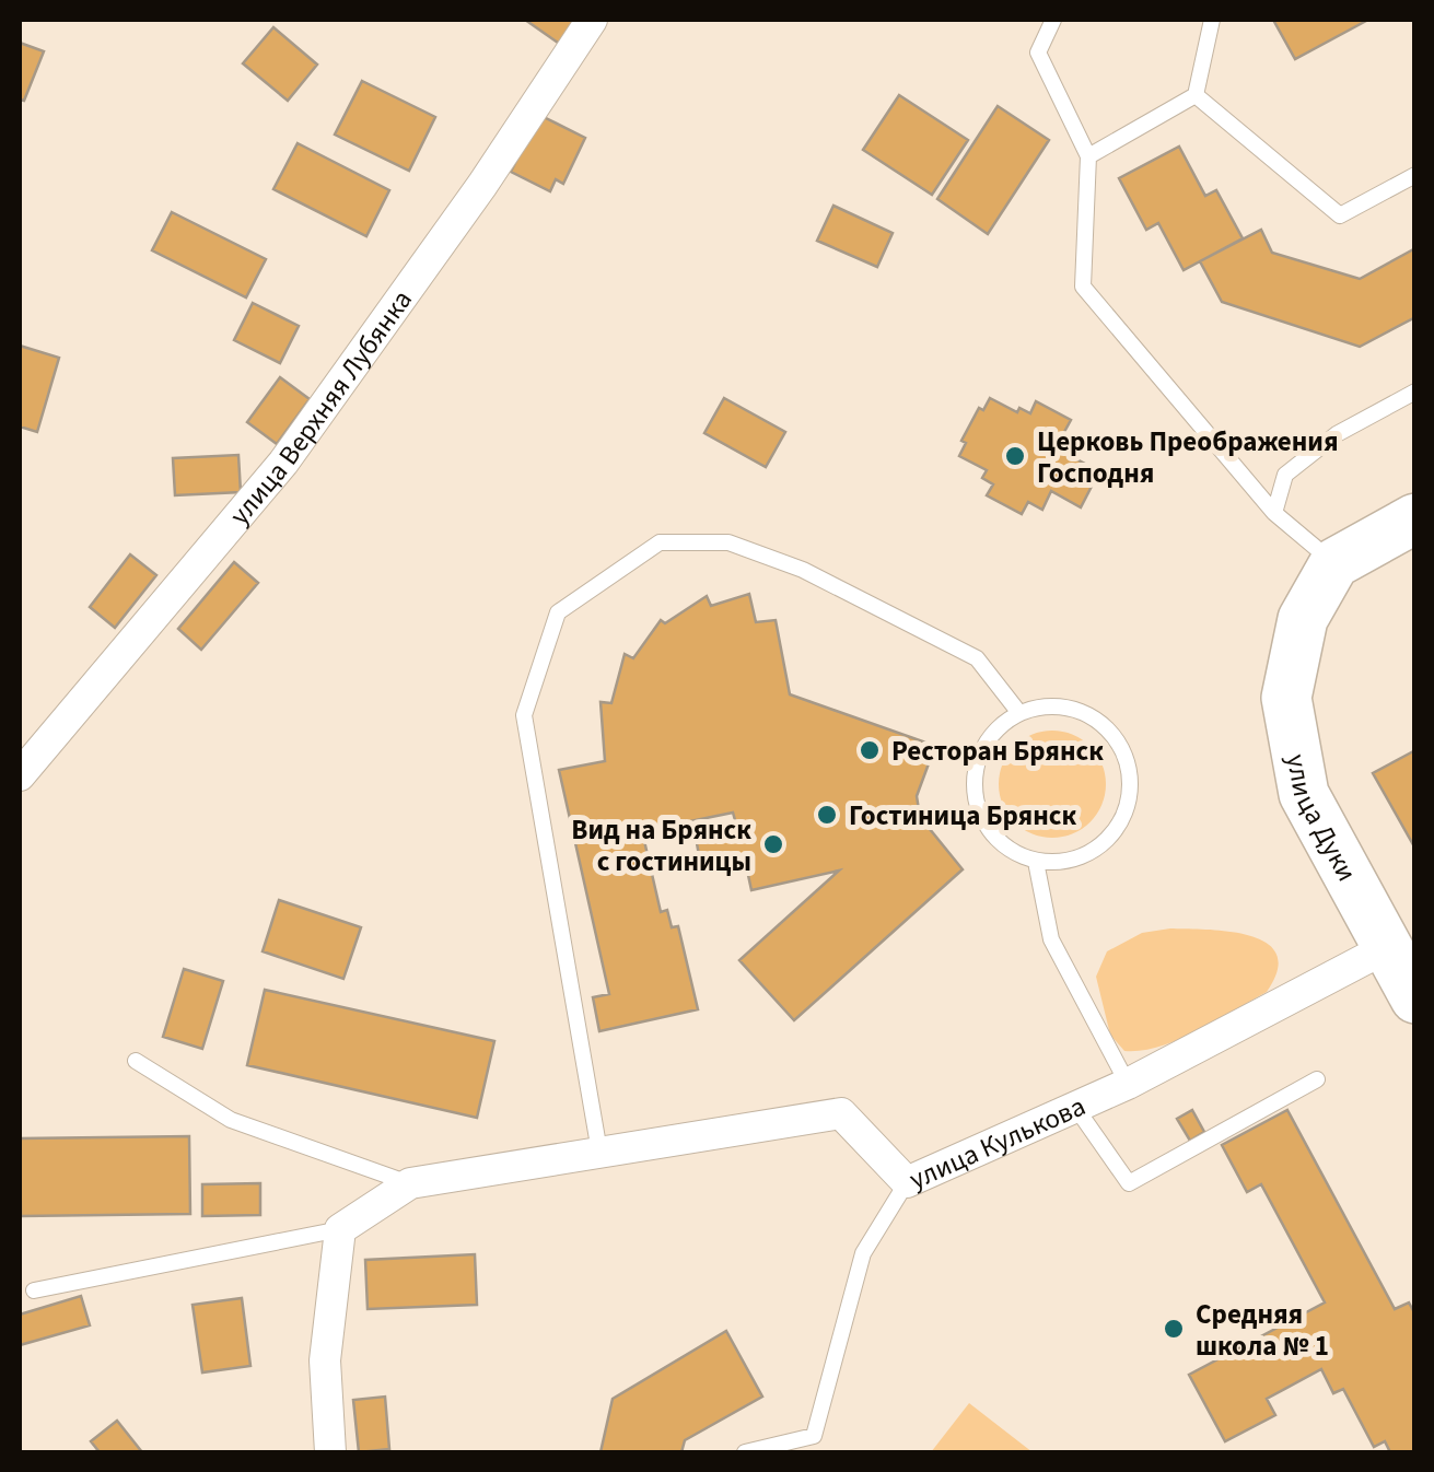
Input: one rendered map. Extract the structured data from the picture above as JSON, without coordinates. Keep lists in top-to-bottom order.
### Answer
{
  "streets": {
    "main road": ["улица Дуки"],
    "street": ["улица Верхняя Лубянка", "улица Кулькова"]
  },
  "crossings": [
    ["улица Дуки", "улица Кулькова"]
  ],
  "places": [
    "Церковь Преображения Господня",
    "Ресторан Брянск",
    "Гостиница Брянск",
    "Вид на Брянск с гостиницы",
    "Средняя школа № 1"
  ]
}
